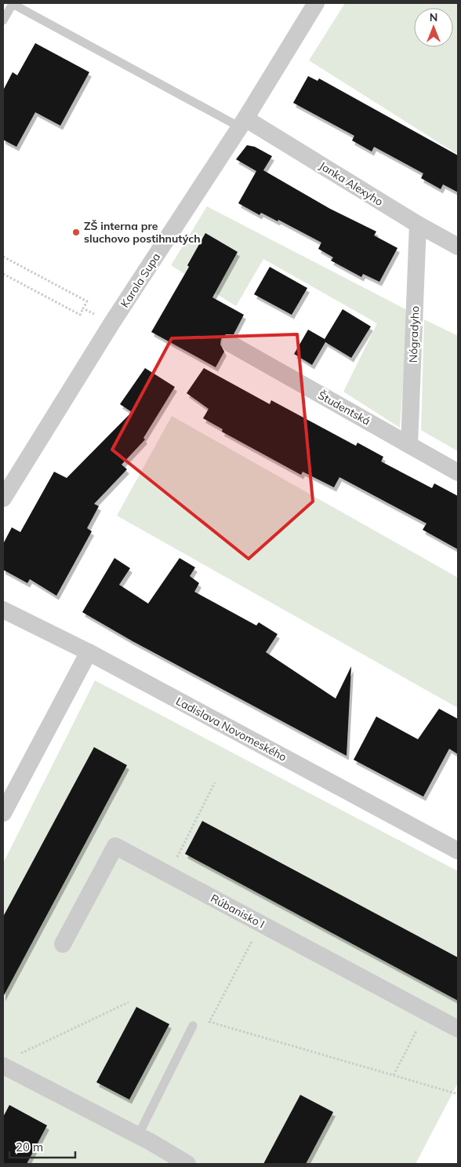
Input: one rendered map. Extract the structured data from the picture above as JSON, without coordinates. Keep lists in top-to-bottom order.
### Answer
{
  "streets": {
    "street": [
      "Janka Alexyho",
      "Karola Supa",
      "Nógradyho",
      "Študentská",
      "Ladislava Novomeského",
      "Rúbanisko I"
    ]
  },
  "crossings": [
    ["Janka Alexyho", "Karola Supa"],
    ["Janka Alexyho", "Nógradyho"],
    ["Nógradyho", "Študentská"]
  ],
  "places": ["ZŠ interna pre sluchovo postihnutých"],
  "scale_bar": "20 m",
  "north": "top"
}
